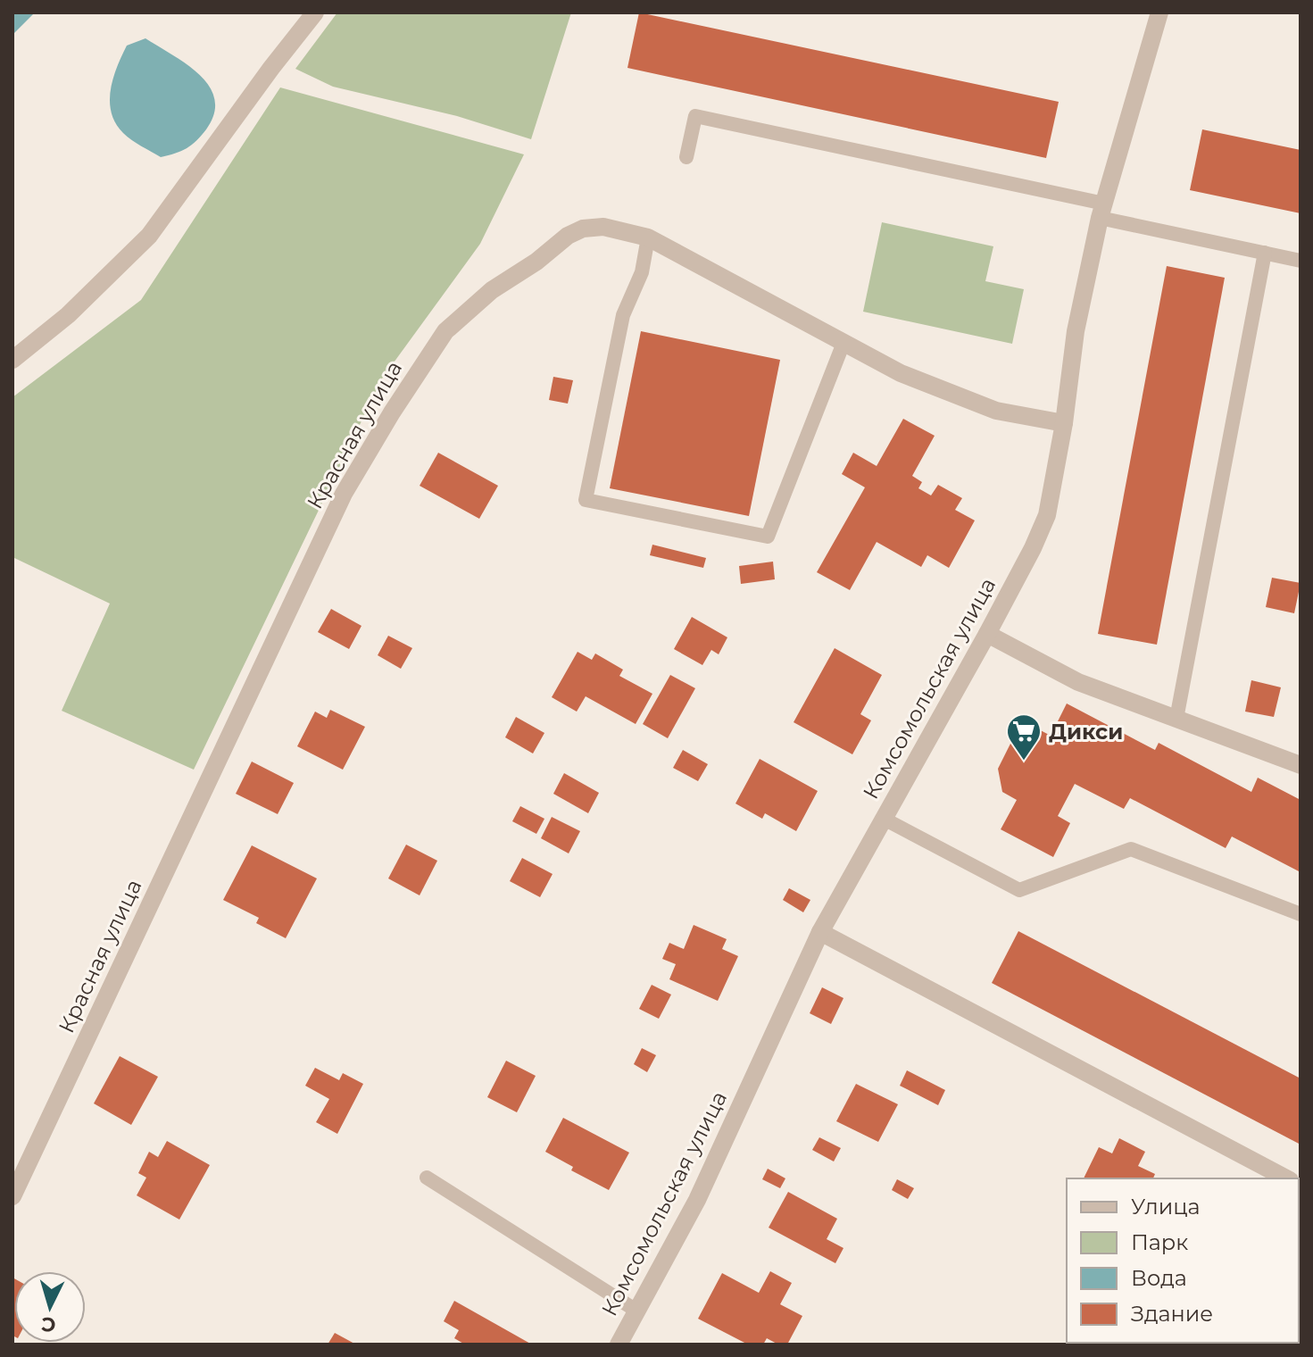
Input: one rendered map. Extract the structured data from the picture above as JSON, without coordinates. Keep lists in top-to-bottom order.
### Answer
{
  "streets": {
    "street": ["Красная улица", "Комсомольская улица"]
  },
  "crossings": [
    ["Красная улица", "Комсомольская улица"]
  ],
  "places": {
    "supermarket": ["Дикси"]
  },
  "legend": [
    "Улица",
    "Парк",
    "Вода",
    "Здание"
  ],
  "north": "bottom"
}
